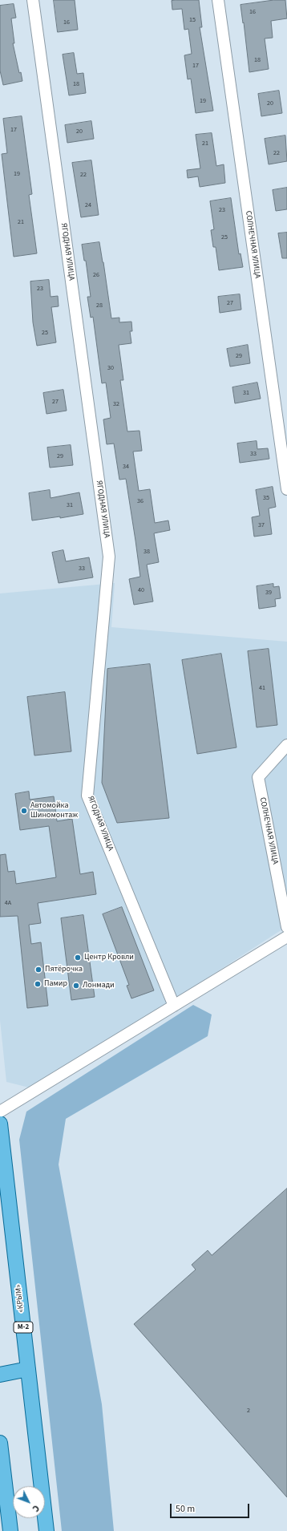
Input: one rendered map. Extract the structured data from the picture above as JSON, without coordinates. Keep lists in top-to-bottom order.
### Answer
{
  "streets": {
    "main road": ["«КРЫМ»", "М-2"],
    "street": ["СОЛНЕЧНАЯ УЛИЦА", "ЯГОДНАЯ УЛИЦА"]
  },
  "places": [
    "Автомойка Шиномонтаж",
    "Центр Кровли",
    "Пятёрочка",
    "Памир",
    "Лонмади"
  ],
  "house_numbers": [
    "16",
    "15",
    "16",
    "18",
    "17",
    "18",
    "19",
    "20",
    "17",
    "20",
    "21",
    "22",
    "19",
    "22",
    "24",
    "23",
    "21",
    "25",
    "26",
    "23",
    "27",
    "28",
    "25",
    "29",
    "30",
    "31",
    "27",
    "32",
    "33",
    "29",
    "34",
    "35",
    "36",
    "31",
    "37",
    "38",
    "33",
    "40",
    "39",
    "41",
    "4А",
    "2"
  ],
  "scale_bar": "50 m",
  "north": "bottom right"
}
